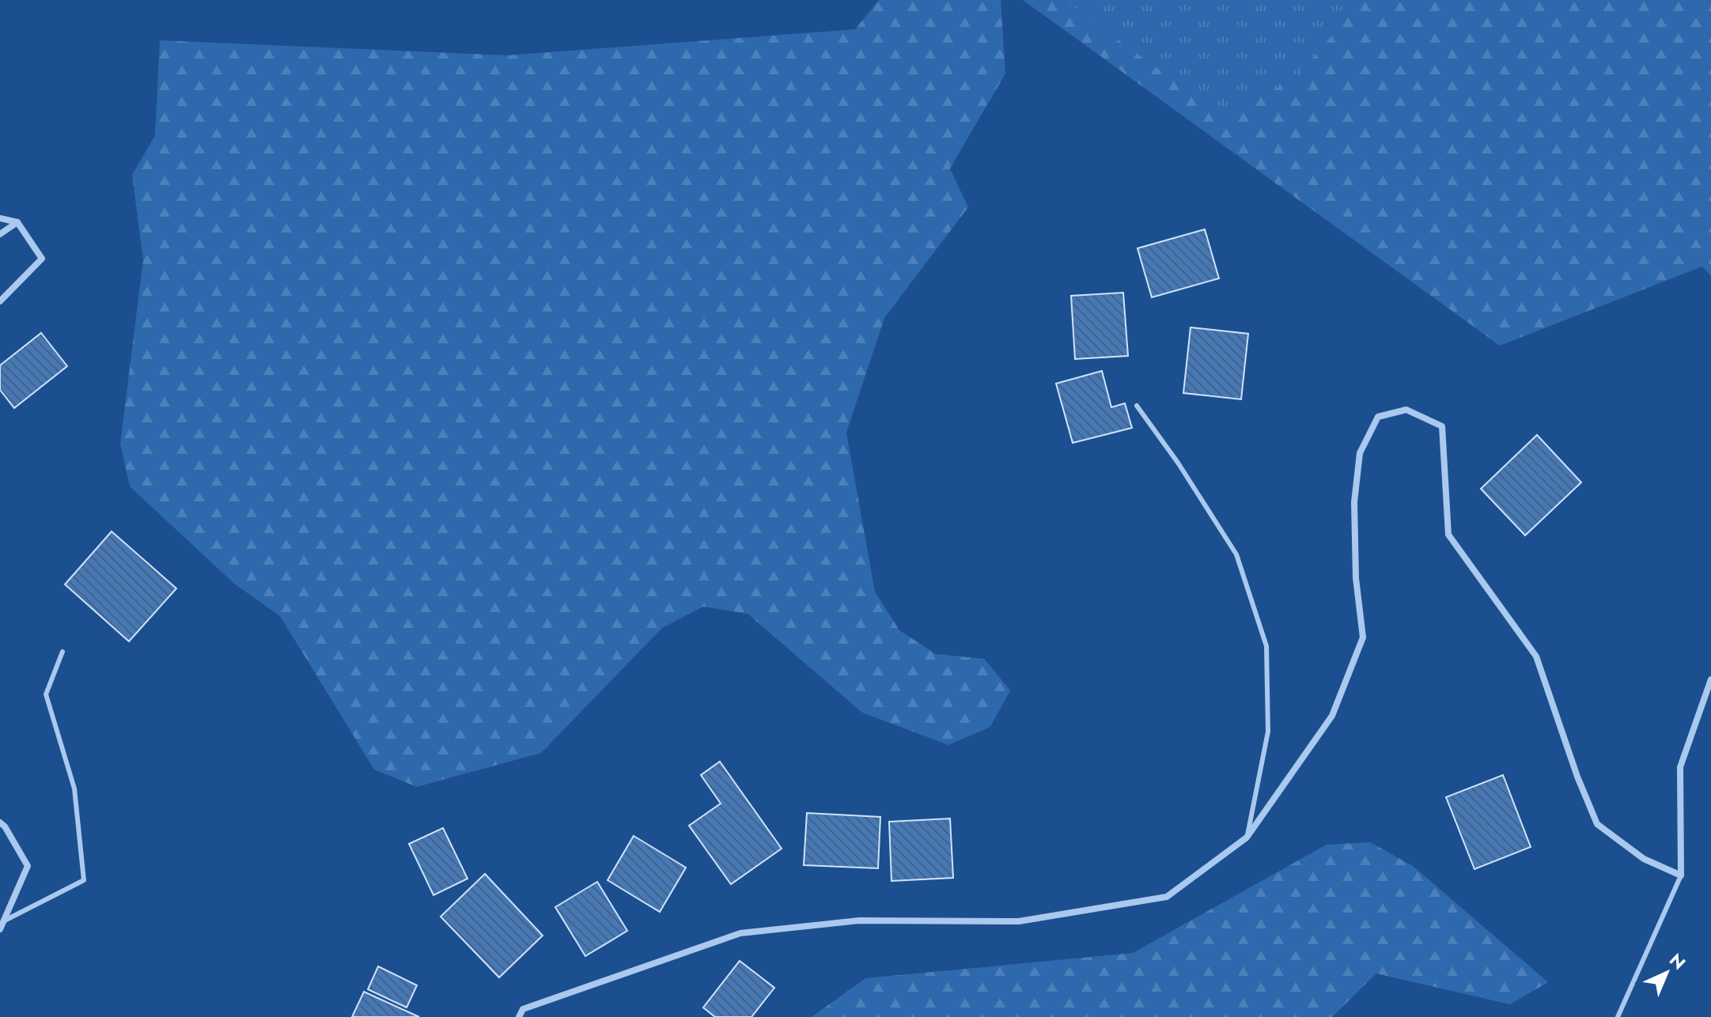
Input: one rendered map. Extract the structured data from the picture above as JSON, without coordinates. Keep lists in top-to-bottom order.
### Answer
{
  "north": "top right"
}
